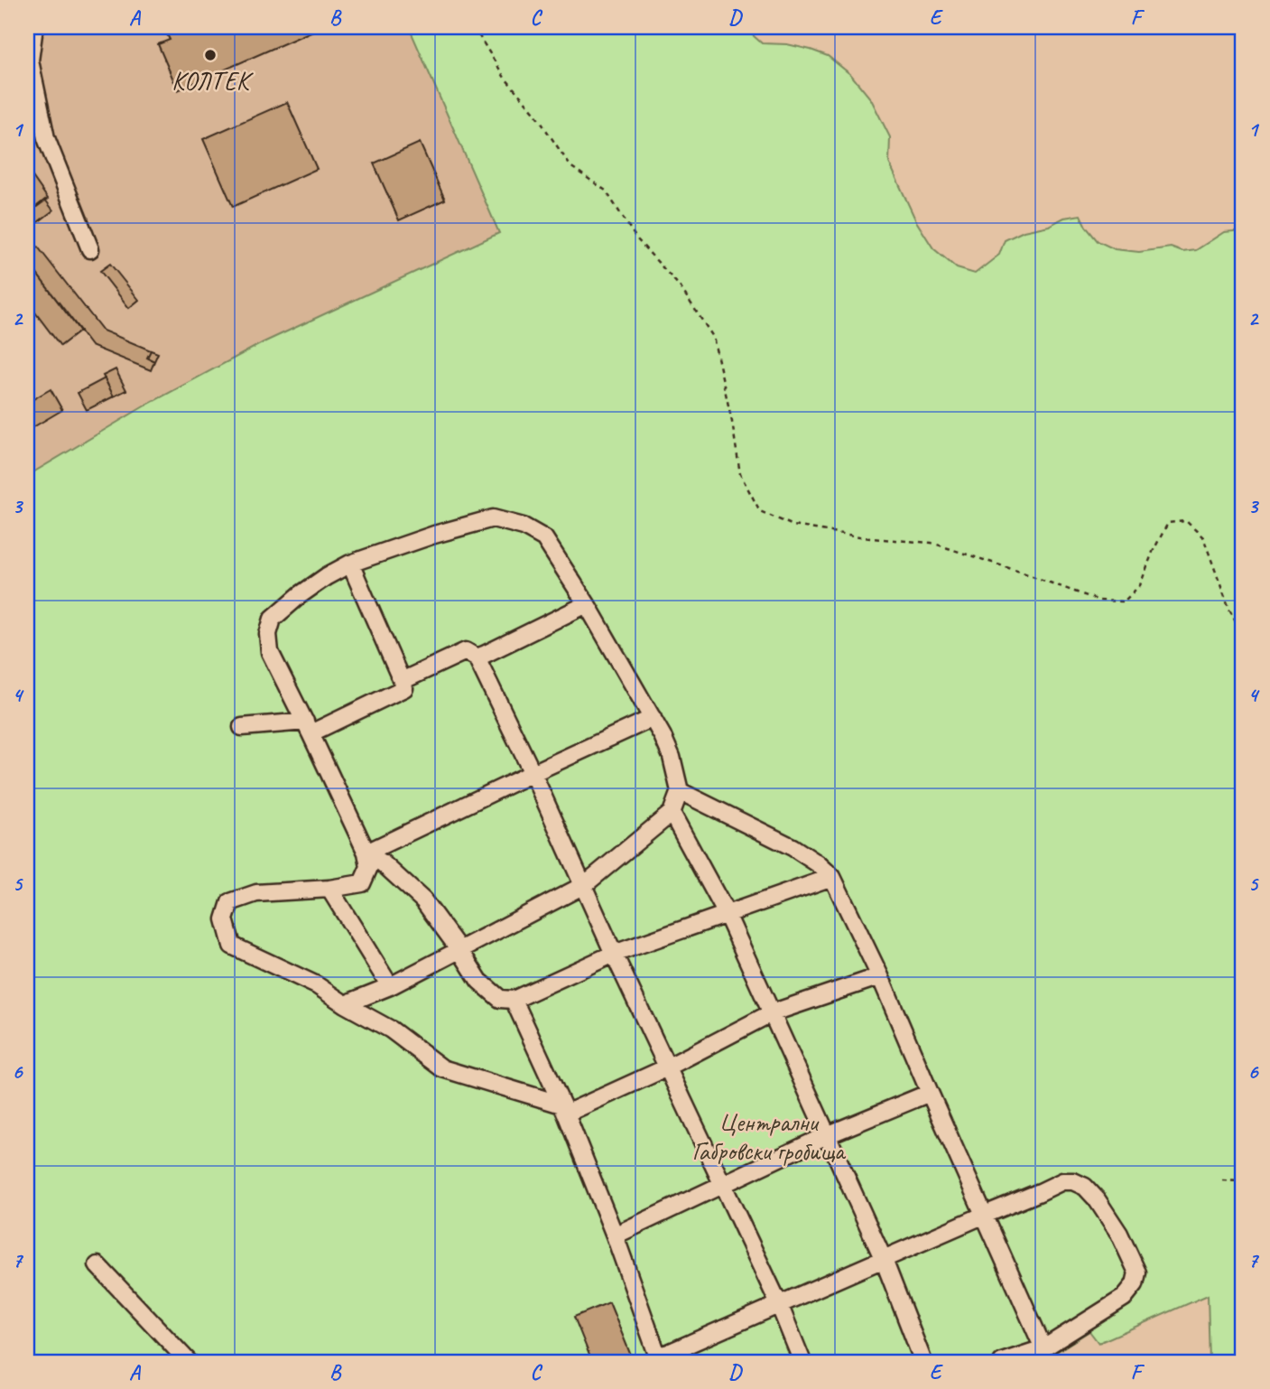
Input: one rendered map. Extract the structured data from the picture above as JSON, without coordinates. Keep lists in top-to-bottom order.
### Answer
{
  "parks": ["Централни Габровски гробища"],
  "places": ["КОЛТЕК"],
  "grid": {
    "columns": [
      "A",
      "B",
      "C",
      "D",
      "E",
      "F"
    ],
    "rows": [
      "1",
      "2",
      "3",
      "4",
      "5",
      "6",
      "7"
    ]
  }
}
